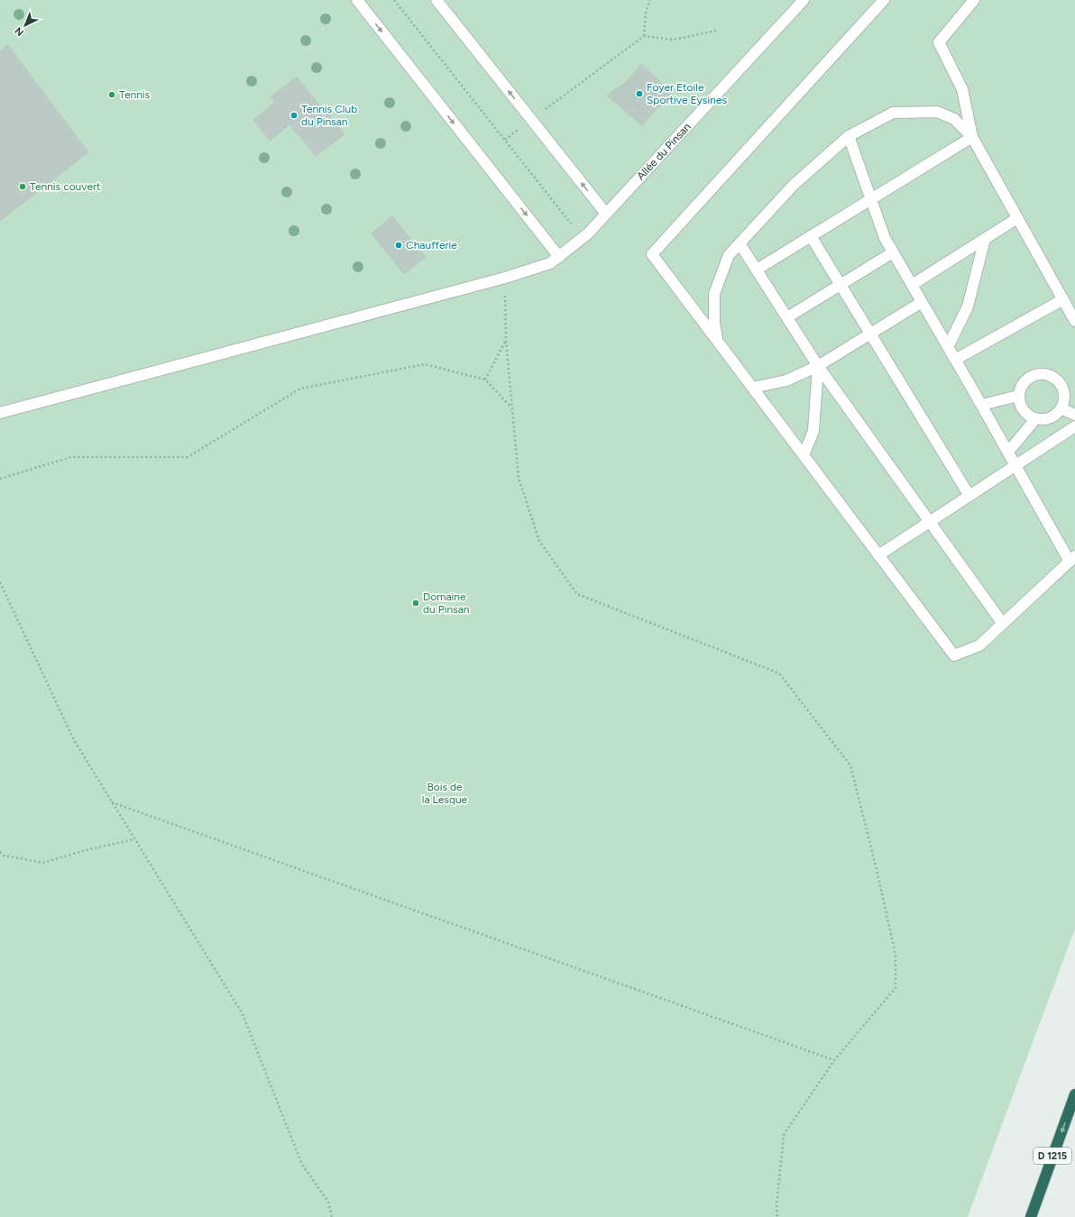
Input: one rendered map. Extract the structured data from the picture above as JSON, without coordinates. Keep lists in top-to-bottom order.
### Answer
{
  "streets": {
    "highway": ["D 1215"],
    "street": ["Allée du Pinsan"]
  },
  "parks": ["Bois de la Lesque"],
  "places": [
    "Foyer Etoile Sportive Eysines",
    "Tennis",
    "Tennis Club du Pinsan",
    "Tennis couvert",
    "Chaufferie",
    "Domaine du Pinsan"
  ],
  "north": "bottom left"
}
